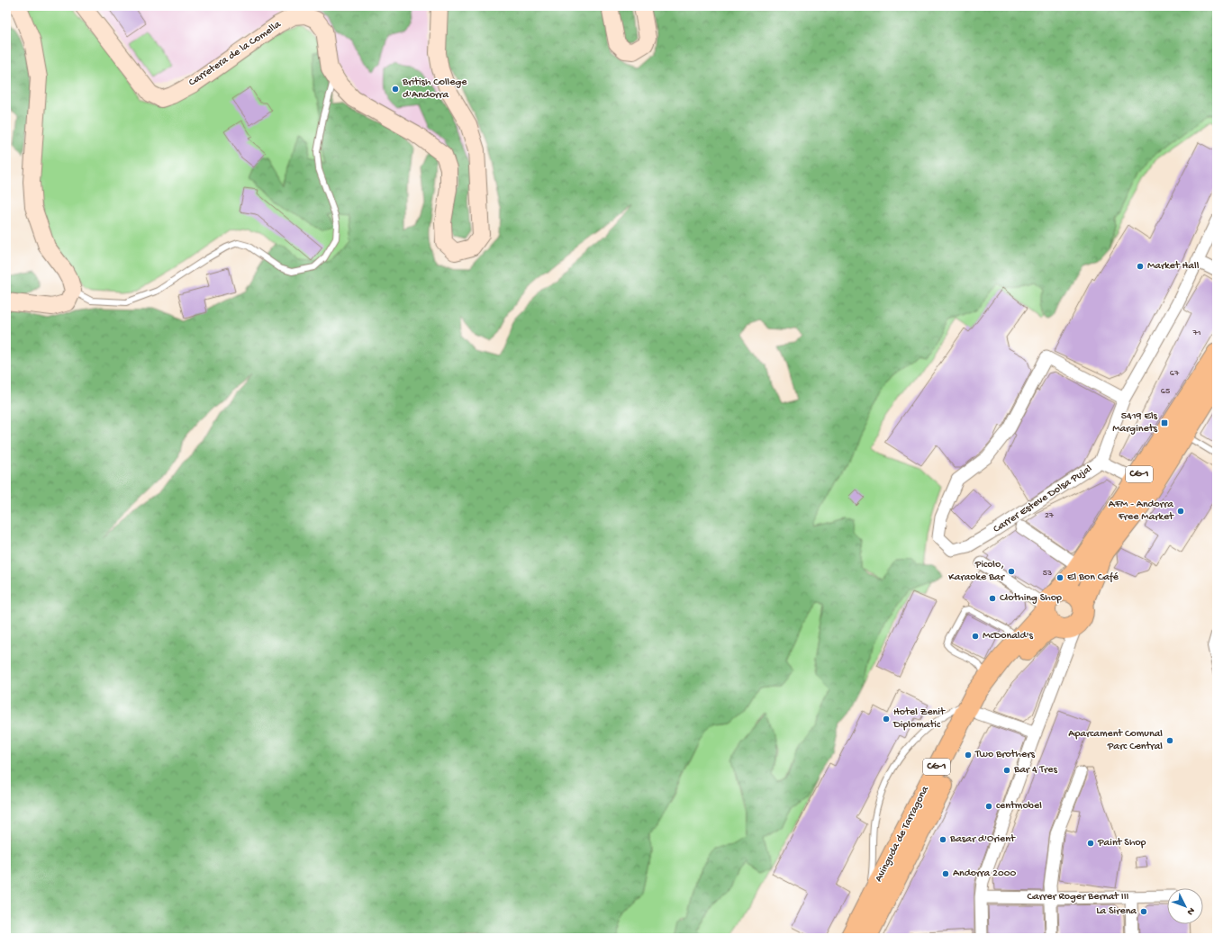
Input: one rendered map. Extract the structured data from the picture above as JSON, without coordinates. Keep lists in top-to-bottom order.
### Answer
{
  "streets": {
    "highway": ["CG-1", "Avinguda de Tarragona"],
    "main road": ["Carretera de la Comella"],
    "street": ["Carrer Esteve Dolsa Pujal", "Carrer Roger Bernat III"]
  },
  "crossings": [
    ["CG-1", "Avinguda de Tarragona"]
  ],
  "places": {
    "other": [
      "British College d'Andorra",
      "Market Hall",
      "AFM - Andorra Free Market",
      "Picolo, Karaoke Bar",
      "El Bon Café",
      "Clothing Shop",
      "McDonald's",
      "Hotel Zenit Diplomatic",
      "Aparcament Comunal Parc Central",
      "Two Brothers",
      "Bar 4 Tres",
      "centmobel",
      "Basar d'Orient",
      "Paint Shop",
      "Andorra 2000",
      "La Sirena"
    ],
    "transit": ["5419 Els Marginets"]
  },
  "house_numbers": [
    "71",
    "67",
    "65",
    "27",
    "53"
  ],
  "north": "bottom right"
}
